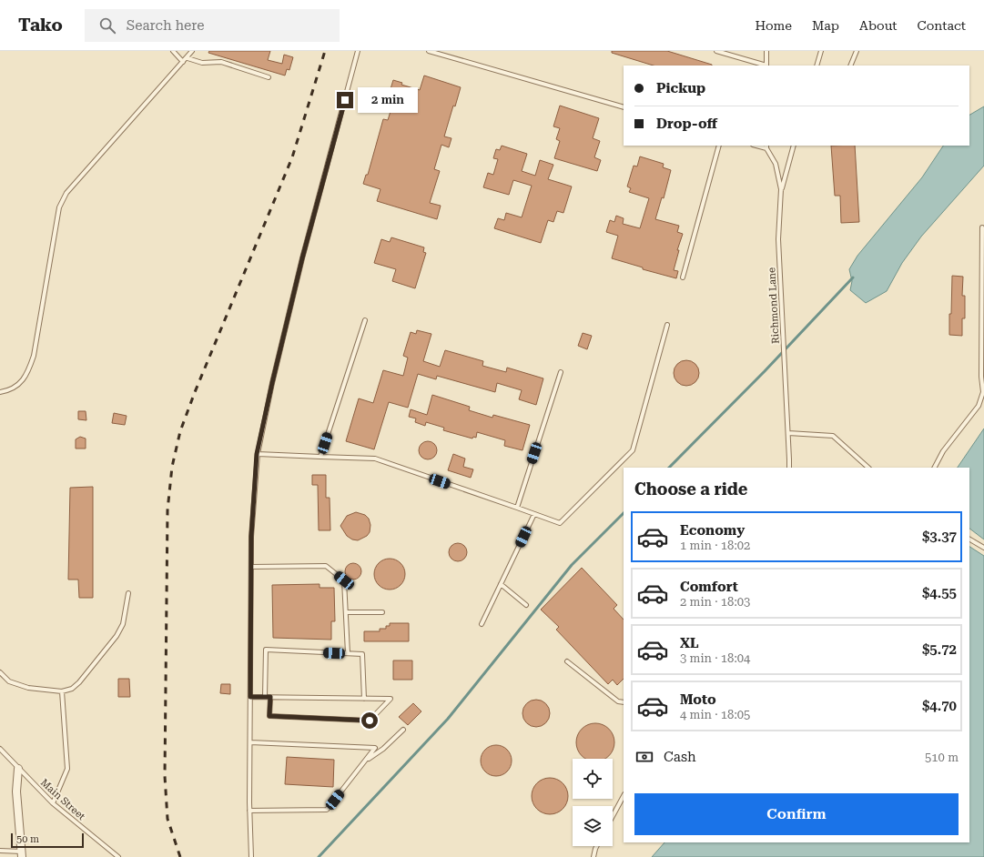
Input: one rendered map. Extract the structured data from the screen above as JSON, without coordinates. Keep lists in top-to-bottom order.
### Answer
{
  "streets": {
    "lane": ["Richmond Lane", "Main Street"]
  },
  "scale_bar": "50 m",
  "page": {
    "header": "Tako",
    "search": "Search here",
    "nav": [
      "Home",
      "Map",
      "About",
      "Contact"
    ],
    "banner": ["Pickup", "Drop-off"],
    "bubble": "2 min",
    "heading": "Choose a ride",
    "list": [
      {
        "name": "Economy",
        "note": "1 min · 18:02",
        "value": "$3.37"
      },
      {
        "name": "Comfort",
        "note": "2 min · 18:03",
        "value": "$4.55"
      },
      {
        "name": "XL",
        "note": "3 min · 18:04",
        "value": "$5.72"
      },
      {
        "name": "Moto",
        "note": "4 min · 18:05",
        "value": "$4.70"
      }
    ],
    "pay": ["Cash", "510 m"],
    "buttons": "Confirm",
    "scale": "50 m"
  }
}
